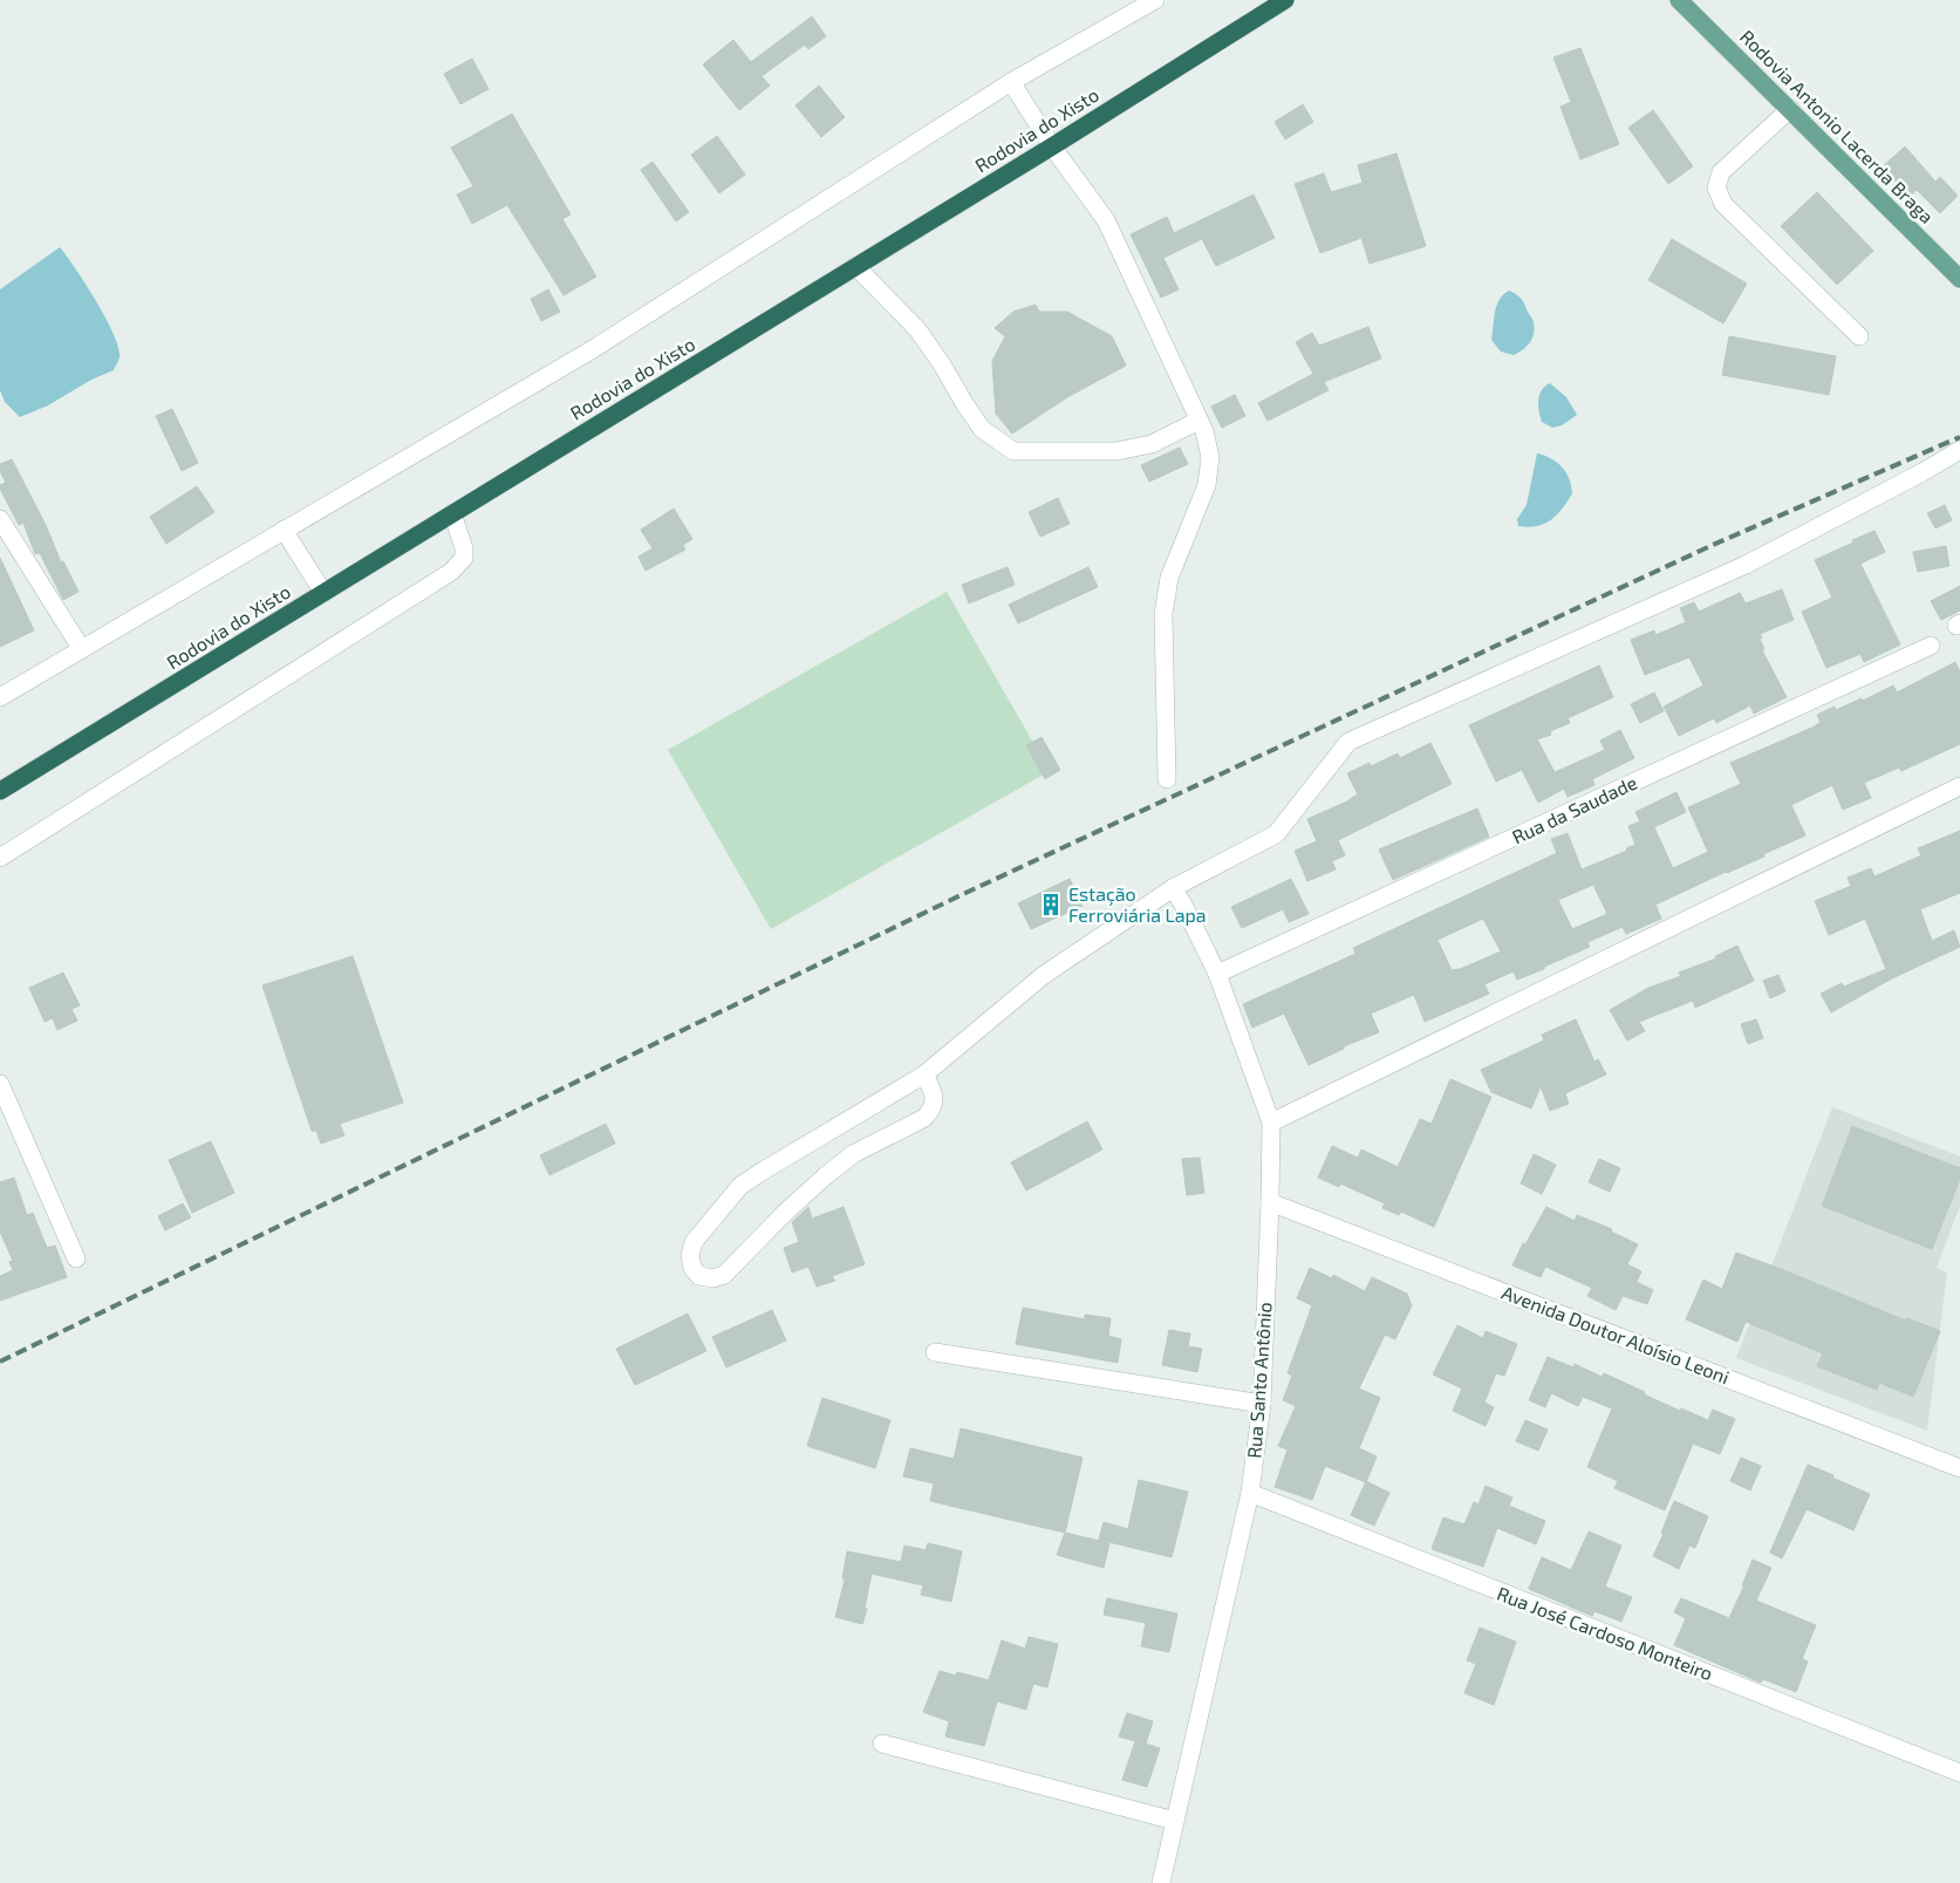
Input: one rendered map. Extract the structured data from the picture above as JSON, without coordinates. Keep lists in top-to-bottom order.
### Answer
{
  "streets": {
    "highway": ["Rodovia do Xisto"],
    "main road": ["Rodovia Antonio Lacerda Braga"],
    "street": [
      "Rua da Saudade",
      "Avenida Doutor Aloísio Leoni",
      "Rua Santo Antônio",
      "Rua José Cardoso Monteiro"
    ]
  },
  "crossings": [
    ["Rua da Saudade", "Rua Santo Antônio"],
    ["Avenida Doutor Aloísio Leoni", "Rua Santo Antônio"],
    ["Rua Santo Antônio", "Rua José Cardoso Monteiro"]
  ],
  "places": {
    "building": ["Estação Ferroviária Lapa"]
  }
}
